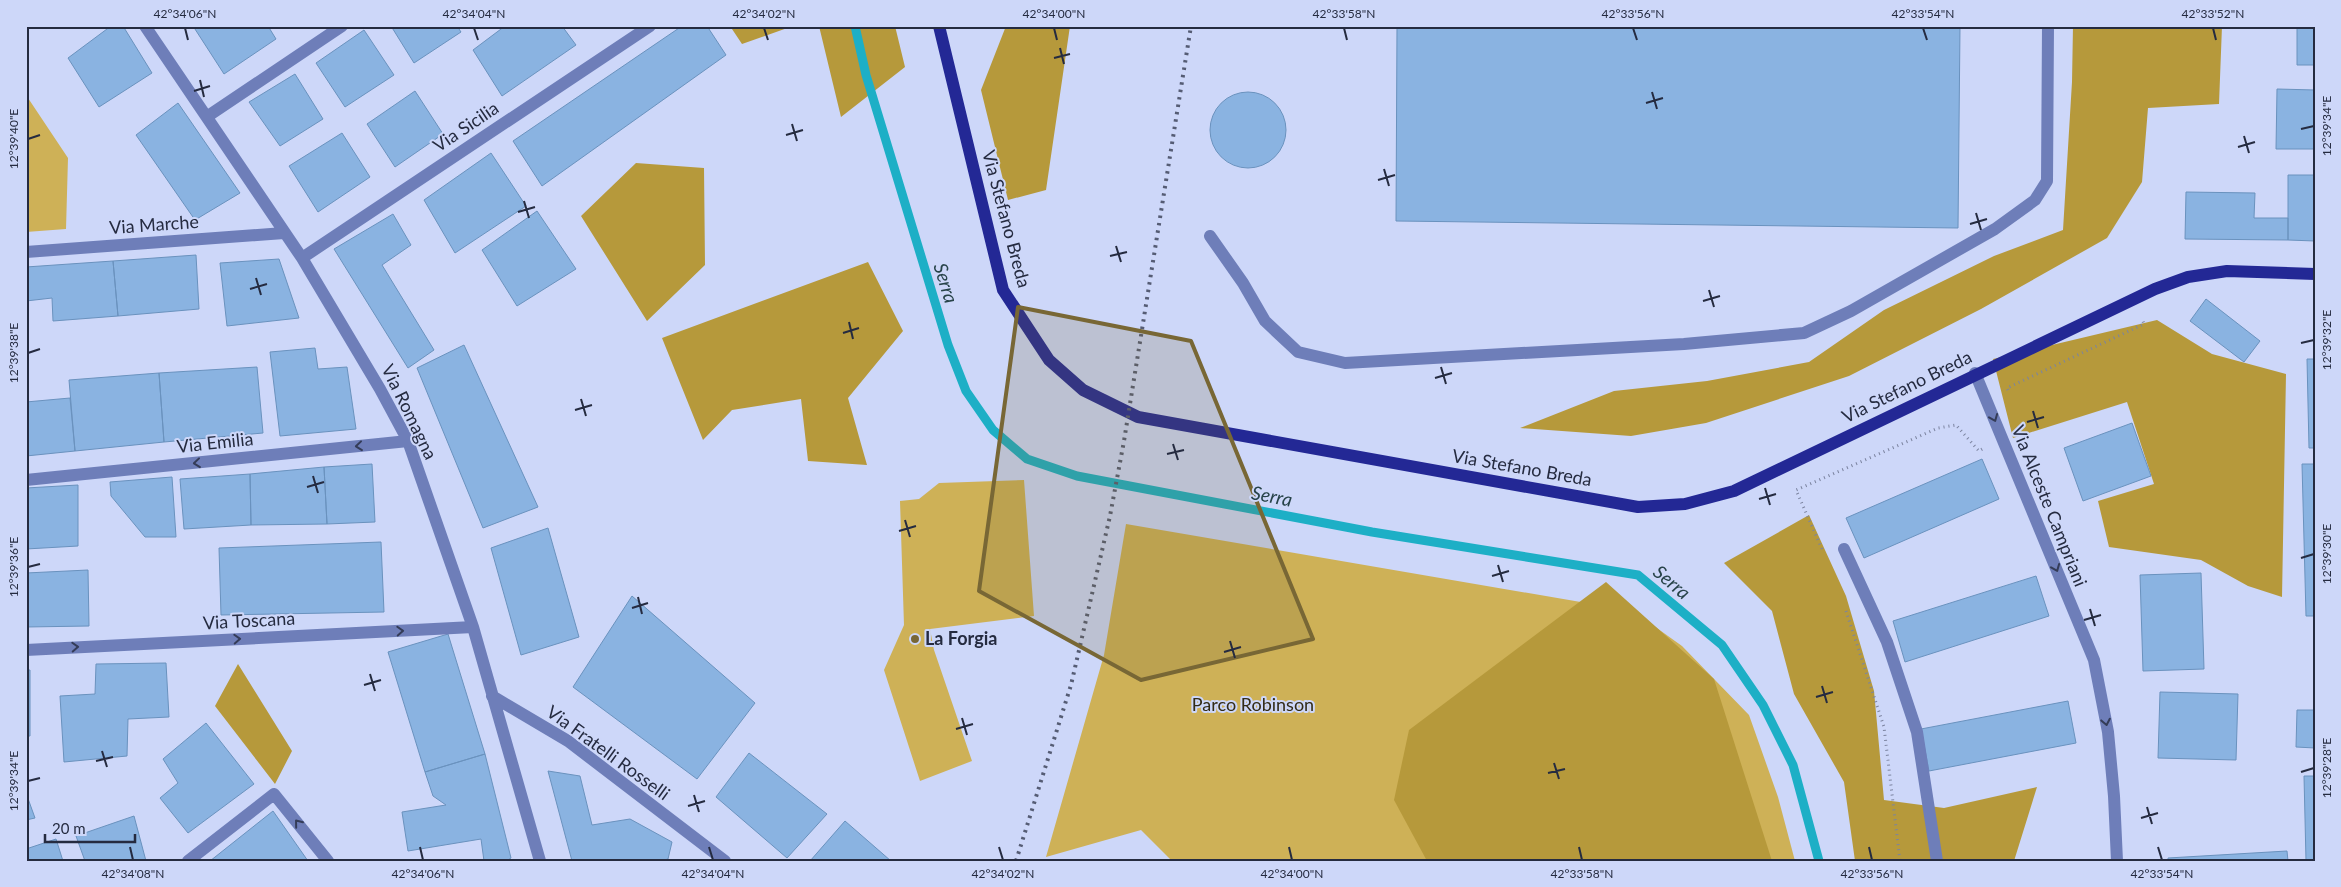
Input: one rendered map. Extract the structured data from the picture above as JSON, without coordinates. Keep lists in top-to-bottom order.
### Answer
{
  "streets": {
    "main road": ["Via Stefano Breda"],
    "street": [
      "Via Sicilia",
      "Via Marche",
      "Via Romagna",
      "Via Emilia",
      "Via Alceste Campriani",
      "Via Toscana",
      "Via Fratelli Rosselli"
    ]
  },
  "crossings": [
    ["Via Sicilia", "Via Romagna"],
    ["Via Stefano Breda", "Via Alceste Campriani"],
    ["Via Marche", "Via Romagna"],
    ["Via Romagna", "Via Emilia"],
    ["Via Romagna", "Via Toscana"],
    ["Via Romagna", "Via Fratelli Rosselli"]
  ],
  "one_way": ["Via Emilia", "Via Alceste Campriani", "Via Toscana"],
  "water": ["Serra"],
  "parks": ["Parco Robinson"],
  "places": ["La Forgia"],
  "scale_bar": "20 m",
  "coordinates": [
    "42°34'06\"N",
    "42°34'04\"N",
    "42°34'02\"N",
    "42°34'00\"N",
    "42°33'58\"N",
    "42°33'56\"N",
    "42°33'54\"N",
    "42°33'52\"N",
    "12°39'34\"E",
    "12°39'40\"E",
    "12°39'32\"E",
    "12°39'38\"E",
    "12°39'30\"E",
    "12°39'36\"E",
    "12°39'28\"E",
    "42°34'08\"N"
  ]
}
